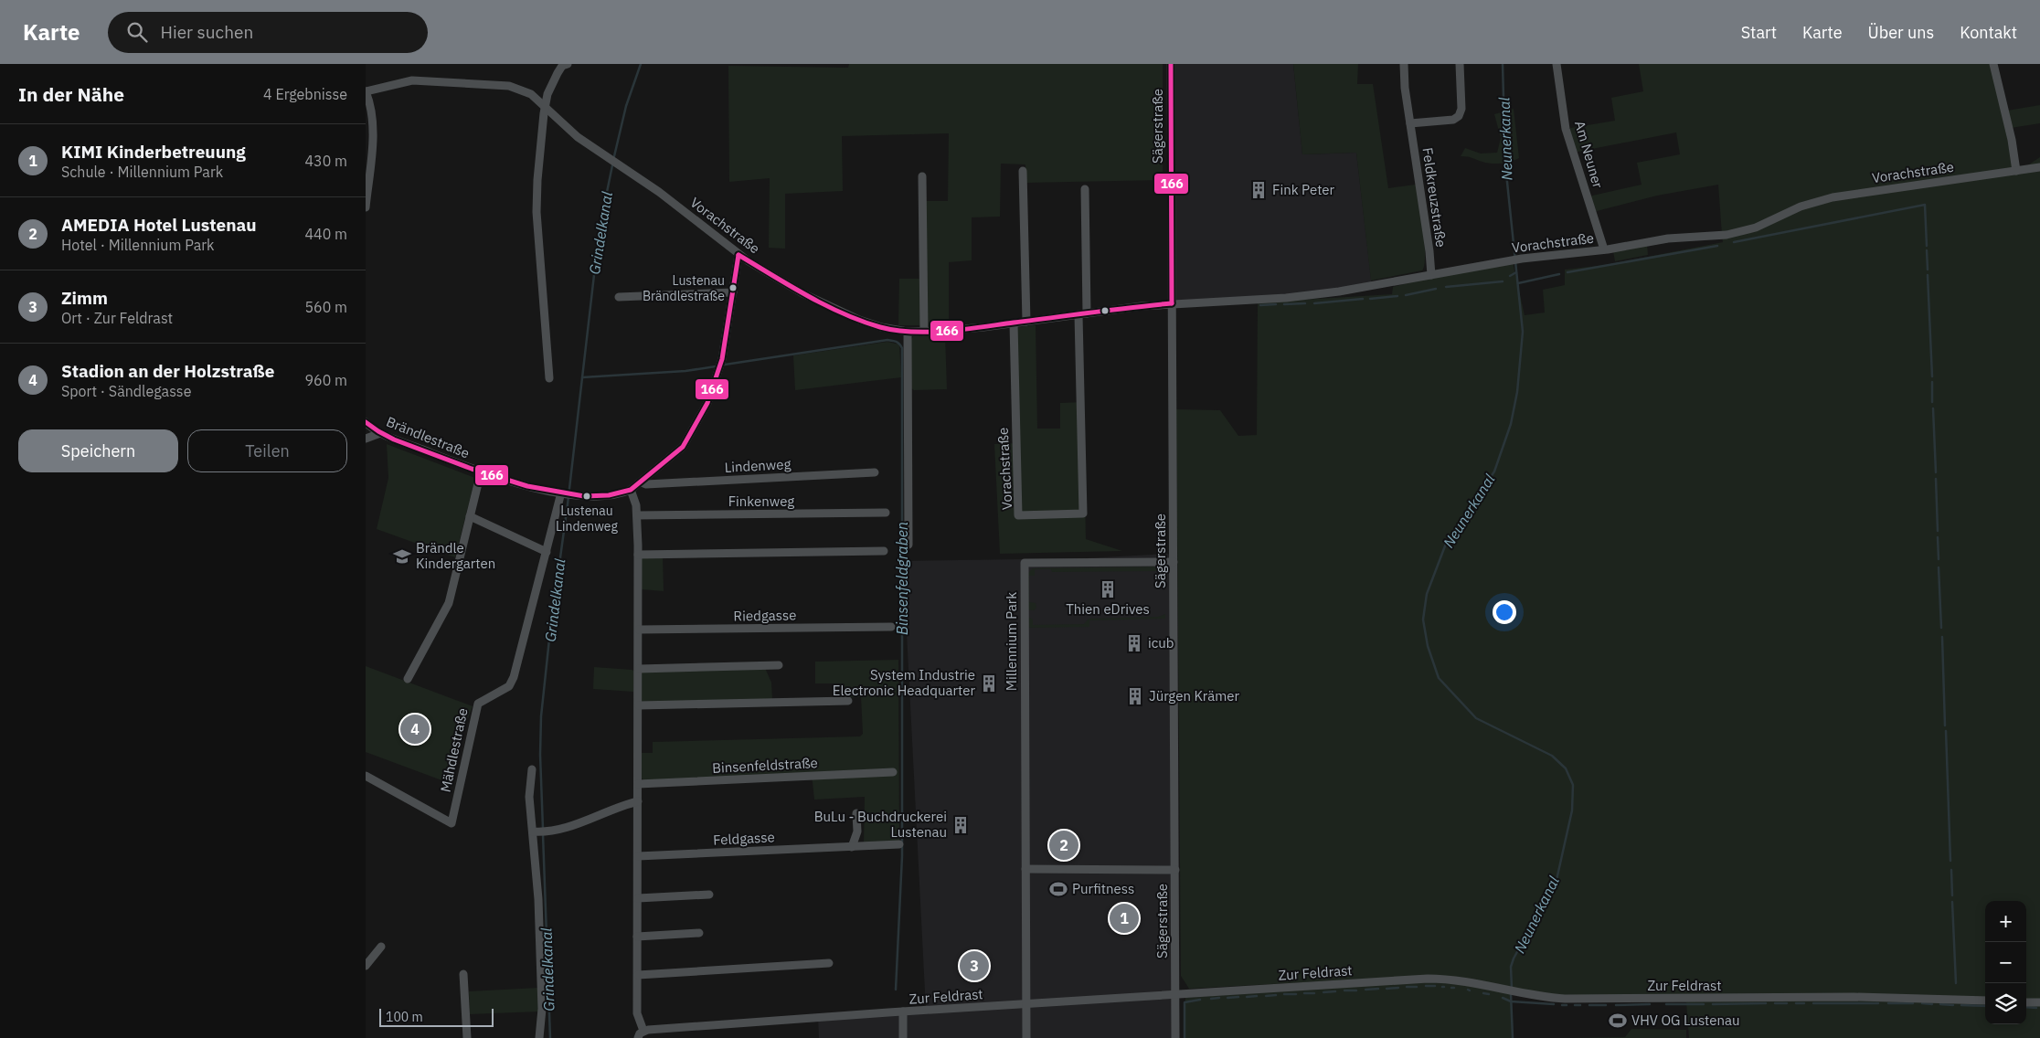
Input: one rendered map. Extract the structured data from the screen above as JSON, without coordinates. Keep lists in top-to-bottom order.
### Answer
{
  "streets": {
    "street": [
      "Sägerstraße",
      "Am Neuner",
      "Vorachstraße",
      "Feldkreuzstraße",
      "Brändlestraße",
      "Lindenweg",
      "Finkenweg",
      "Riedgasse",
      "Millennium Park",
      "Mähdlestraße",
      "Binsenfeldstraße",
      "Feldgasse",
      "Zur Feldrast"
    ]
  },
  "crossings": [
    ["Sägerstraße", "Vorachstraße"],
    ["Sägerstraße", "Millennium Park"],
    ["Sägerstraße", "Zur Feldrast"],
    ["Am Neuner", "Vorachstraße"],
    ["Vorachstraße", "Feldkreuzstraße"],
    ["Vorachstraße", "Brändlestraße"],
    ["Brändlestraße", "Lindenweg"],
    ["Brändlestraße", "Mähdlestraße"],
    ["Millennium Park", "Zur Feldrast"]
  ],
  "water": ["Neunerkanal", "Grindelkanal", "Binsenfeldgraben"],
  "places": {
    "building": [
      "Fink Peter",
      "Thien eDrives",
      "icub",
      "System Industrie Electronic Headquarter",
      "Jürgen Krämer",
      "BuLu - Buchdruckerei Lustenau"
    ],
    "other": ["Lustenau Brändlestraße", "Lustenau Lindenweg"],
    "school or university": ["Brändle Kindergarten"],
    "sports": ["Purfitness", "VHV OG Lustenau"]
  },
  "lines": ["transit line 166"],
  "scale_bar": "100 m",
  "page": {
    "header": "Karte",
    "search": "Hier suchen",
    "nav": [
      "Start",
      "Karte",
      "Über uns",
      "Kontakt"
    ],
    "heading": ["In der Nähe", "4 Ergebnisse"],
    "list": [
      {
        "mark": "1",
        "name": "KIMI Kinderbetreuung",
        "note": "Schule · Millennium Park",
        "value": "430 m"
      },
      {
        "mark": "2",
        "name": "AMEDIA Hotel Lustenau",
        "note": "Hotel · Millennium Park",
        "value": "440 m"
      },
      {
        "mark": "3",
        "name": "Zimm",
        "note": "Ort · Zur Feldrast",
        "value": "560 m"
      },
      {
        "mark": "4",
        "name": "Stadion an der Holzstraße",
        "note": "Sport · Sändlegasse",
        "value": "960 m"
      }
    ],
    "buttons": ["Speichern", "Teilen"],
    "pins": [
      "4",
      "2",
      "1",
      "3"
    ],
    "map_buttons": ["+", "−"],
    "scale": "100 m"
  }
}
